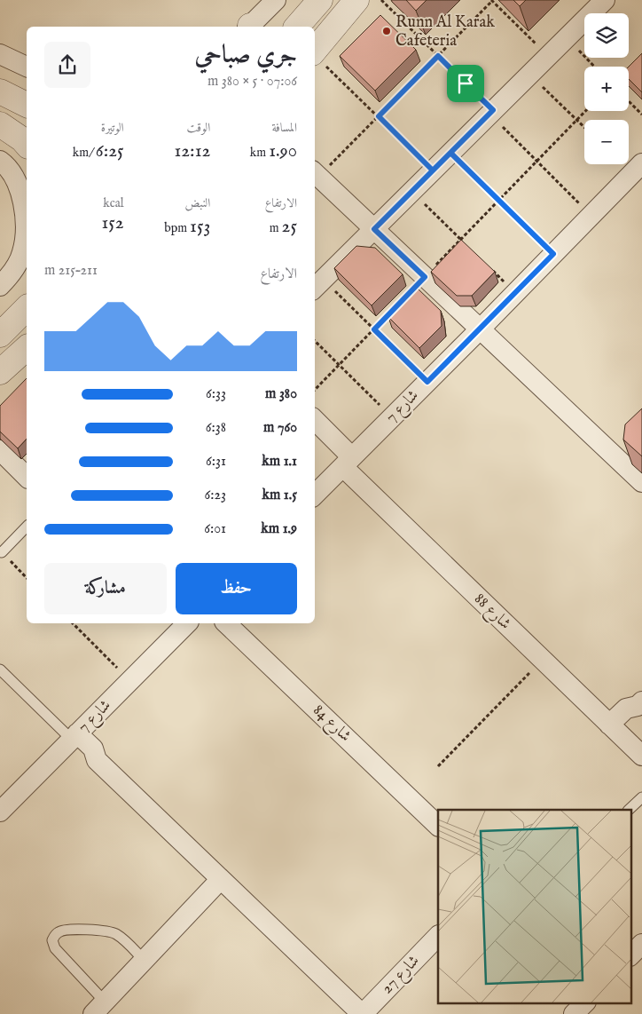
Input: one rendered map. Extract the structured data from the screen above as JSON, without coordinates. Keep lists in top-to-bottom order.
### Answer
{
  "streets": {
    "street": [
      "شارع 7",
      "شارع 88",
      "شارع 84",
      "شارع 27"
    ]
  },
  "crossings": [
    ["شارع 7", "شارع 88"]
  ],
  "places": ["Runn Al Karak Cafeteria"],
  "page": {
    "map_buttons": ["+", "−"],
    "heading": ["جري صباحي", "07:06 · 5 × 380 m"],
    "stats": [
      ["المسافة", "1.90 km"],
      ["الوقت", "12:12"],
      ["الوتيرة", "6:25 /km"],
      ["الارتفاع", "25 m"],
      ["النبض", "153 bpm"],
      ["kcal", "152"]
    ],
    "chart": ["الارتفاع", "211–215 m"],
    "list": [
      {
        "name": "380 m",
        "note": "6:33"
      },
      {
        "name": "760 m",
        "note": "6:38"
      },
      {
        "name": "1.1 km",
        "note": "6:31"
      },
      {
        "name": "1.5 km",
        "note": "6:23"
      },
      {
        "name": "1.9 km",
        "note": "6:01"
      }
    ],
    "buttons": ["حفظ", "مشاركة"]
  }
}
